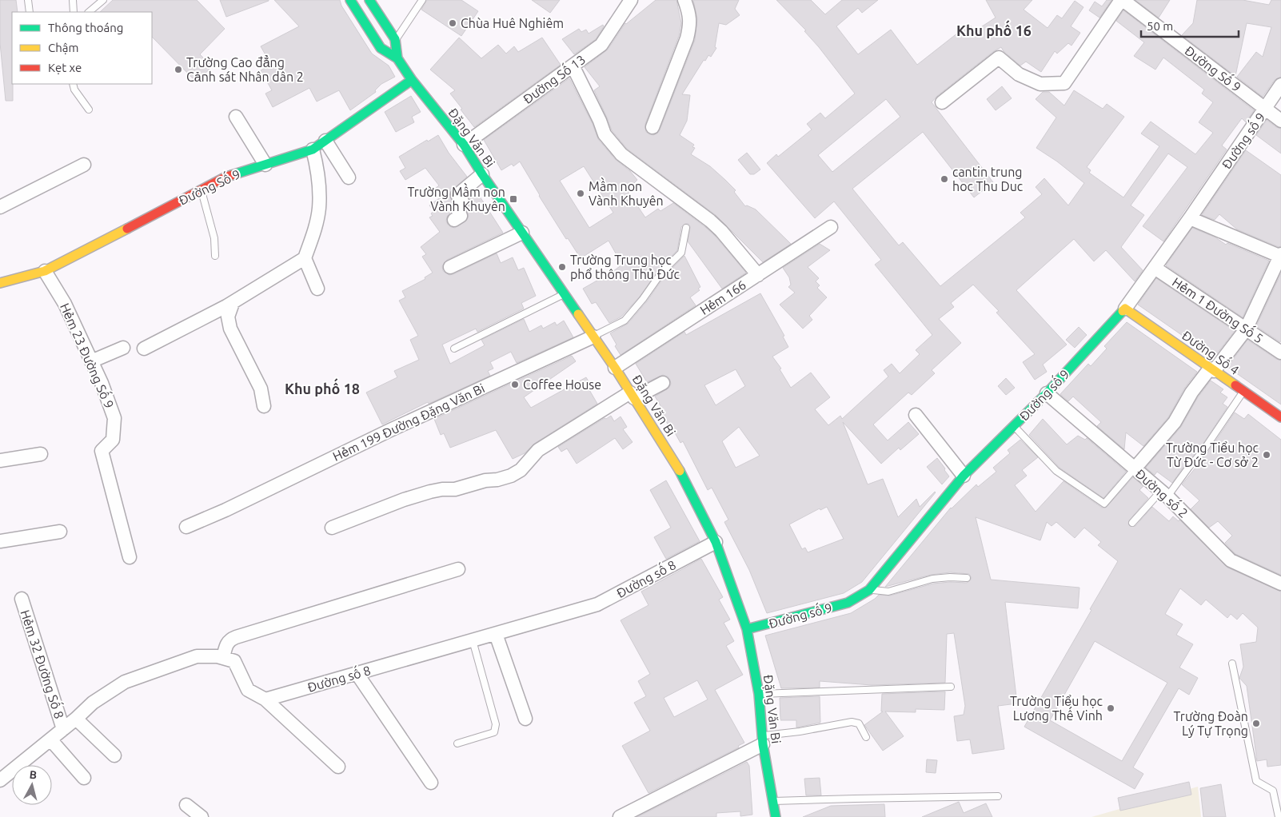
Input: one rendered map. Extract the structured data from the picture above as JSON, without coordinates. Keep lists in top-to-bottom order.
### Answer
{
  "streets": {
    "street": [
      "Đường Số 9",
      "Đường Số 13",
      "Đặng Văn Bi",
      "Đường số 9",
      "Hẻm 166",
      "Hẻm 1 Đường Số 5",
      "Đường Số 4",
      "Hẻm 23 Đường Số 9",
      "Hẻm 199 Đường Đặng Văn Bi",
      "Đường số 2",
      "Đường số 8",
      "Hẻm 32 Đường Số 8"
    ]
  },
  "crossings": [
    ["Đường Số 9", "Đặng Văn Bi"],
    ["Đường Số 9", "Đường số 9"],
    ["Đường Số 9", "Hẻm 23 Đường Số 9"],
    ["Đường Số 13", "Đặng Văn Bi"],
    ["Đặng Văn Bi", "Đường số 9"],
    ["Đặng Văn Bi", "Hẻm 166"],
    ["Đặng Văn Bi", "Hẻm 199 Đường Đặng Văn Bi"],
    ["Đặng Văn Bi", "Đường số 8"],
    ["Đường số 9", "Hẻm 1 Đường Số 5"],
    ["Đường số 9", "Đường Số 4"],
    ["Đường số 9", "Đường số 2"]
  ],
  "districts": ["Khu phố 16", "Khu phố 18"],
  "places": {
    "other": [
      "Chùa Huê Nghiêm",
      "Trường Cao đẳng Cảnh sát Nhân dân 2",
      "cantin trung hoc Thu Duc",
      "Mầm non Vành Khuyên",
      "Trường Trung học phổ thông Thủ Đức",
      "Coffee House",
      "Trường Tiểu học Từ Đức - Cơ sở 2",
      "Trường Tiểu học Lương Thế Vinh",
      "Trường Đoàn Lý Tự Trọng"
    ],
    "transit": ["Trường Mầm non Vành Khuyên"]
  },
  "legend": ["Thông thoáng", "Chậm", "Kẹt xe"],
  "scale_bar": "50 m",
  "north": "top"
}
